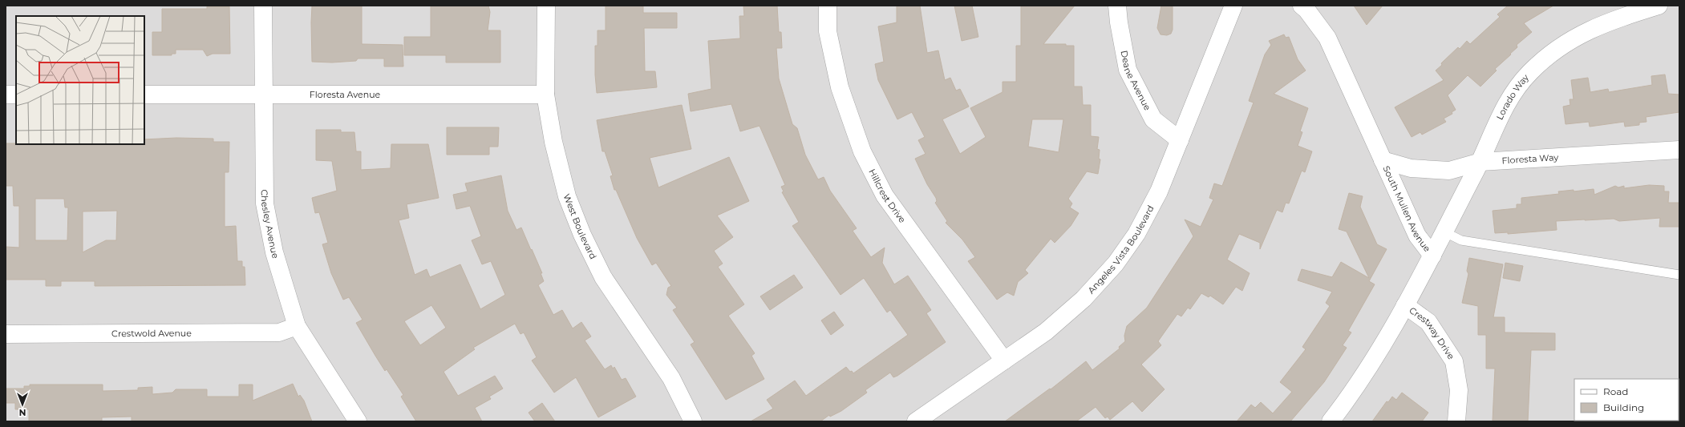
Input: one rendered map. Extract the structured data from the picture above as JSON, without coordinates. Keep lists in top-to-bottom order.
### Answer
{
  "streets": {
    "street": [
      "Deane Avenue",
      "Floresta Avenue",
      "Lorado Way",
      "Floresta Way",
      "Hillcrest Drive",
      "South Mullen Avenue",
      "Chesley Avenue",
      "West Boulevard",
      "Angeles Vista Boulevard",
      "Crestwold Avenue",
      "Crestway Drive"
    ]
  },
  "crossings": [
    ["Deane Avenue", "Angeles Vista Boulevard"],
    ["Floresta Avenue", "Chesley Avenue"],
    ["Floresta Avenue", "West Boulevard"],
    ["Lorado Way", "Floresta Way"],
    ["Lorado Way", "South Mullen Avenue"],
    ["Floresta Way", "South Mullen Avenue"],
    ["Hillcrest Drive", "Angeles Vista Boulevard"],
    ["South Mullen Avenue", "Crestway Drive"],
    ["Chesley Avenue", "Crestwold Avenue"]
  ],
  "legend": ["Road", "Building"],
  "north": "bottom"
}
